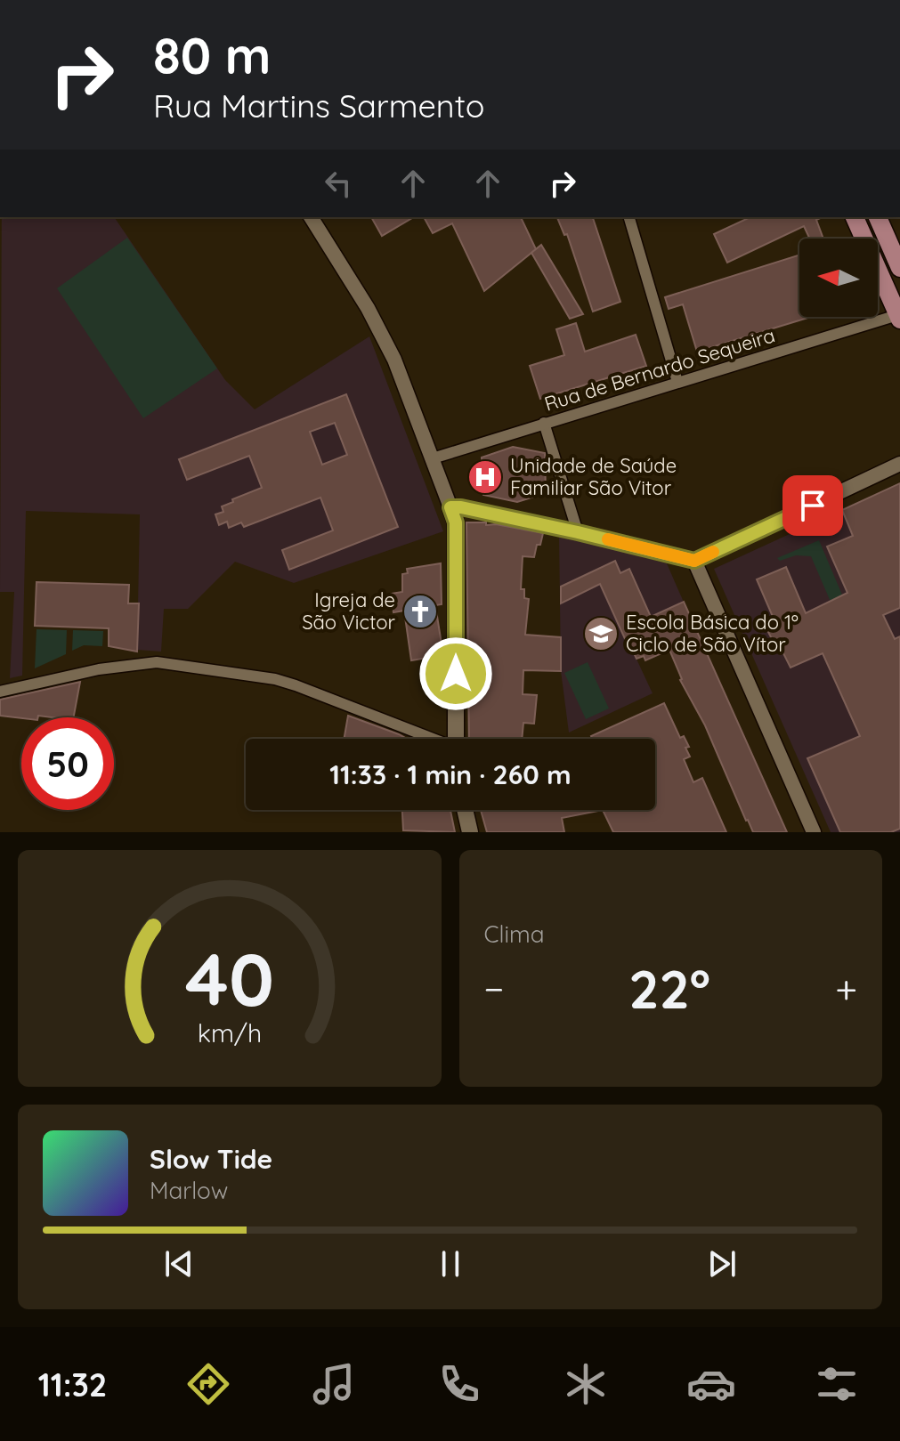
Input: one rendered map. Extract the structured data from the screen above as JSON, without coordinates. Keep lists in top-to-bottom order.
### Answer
{
  "streets": {
    "street": ["Rua de Bernardo Sequeira"]
  },
  "places": {
    "hospital": ["Unidade de Saúde Familiar São Vitor"],
    "church": ["Igreja de São Victor"],
    "school or university": ["Escola Básica do 1º Ciclo de São Vítor"]
  },
  "north": "left",
  "page": {
    "turn": ["80 m", "Rua Martins Sarmento"],
    "limit": "50",
    "trip": "11:33 · 1 min · 260 m",
    "tile": "Clima",
    "heat": ["−", "22°", "+"],
    "song": ["Slow Tide", "Marlow"],
    "tabs": "11:32",
    "gauge": ["40", "km/h"]
  }
}
